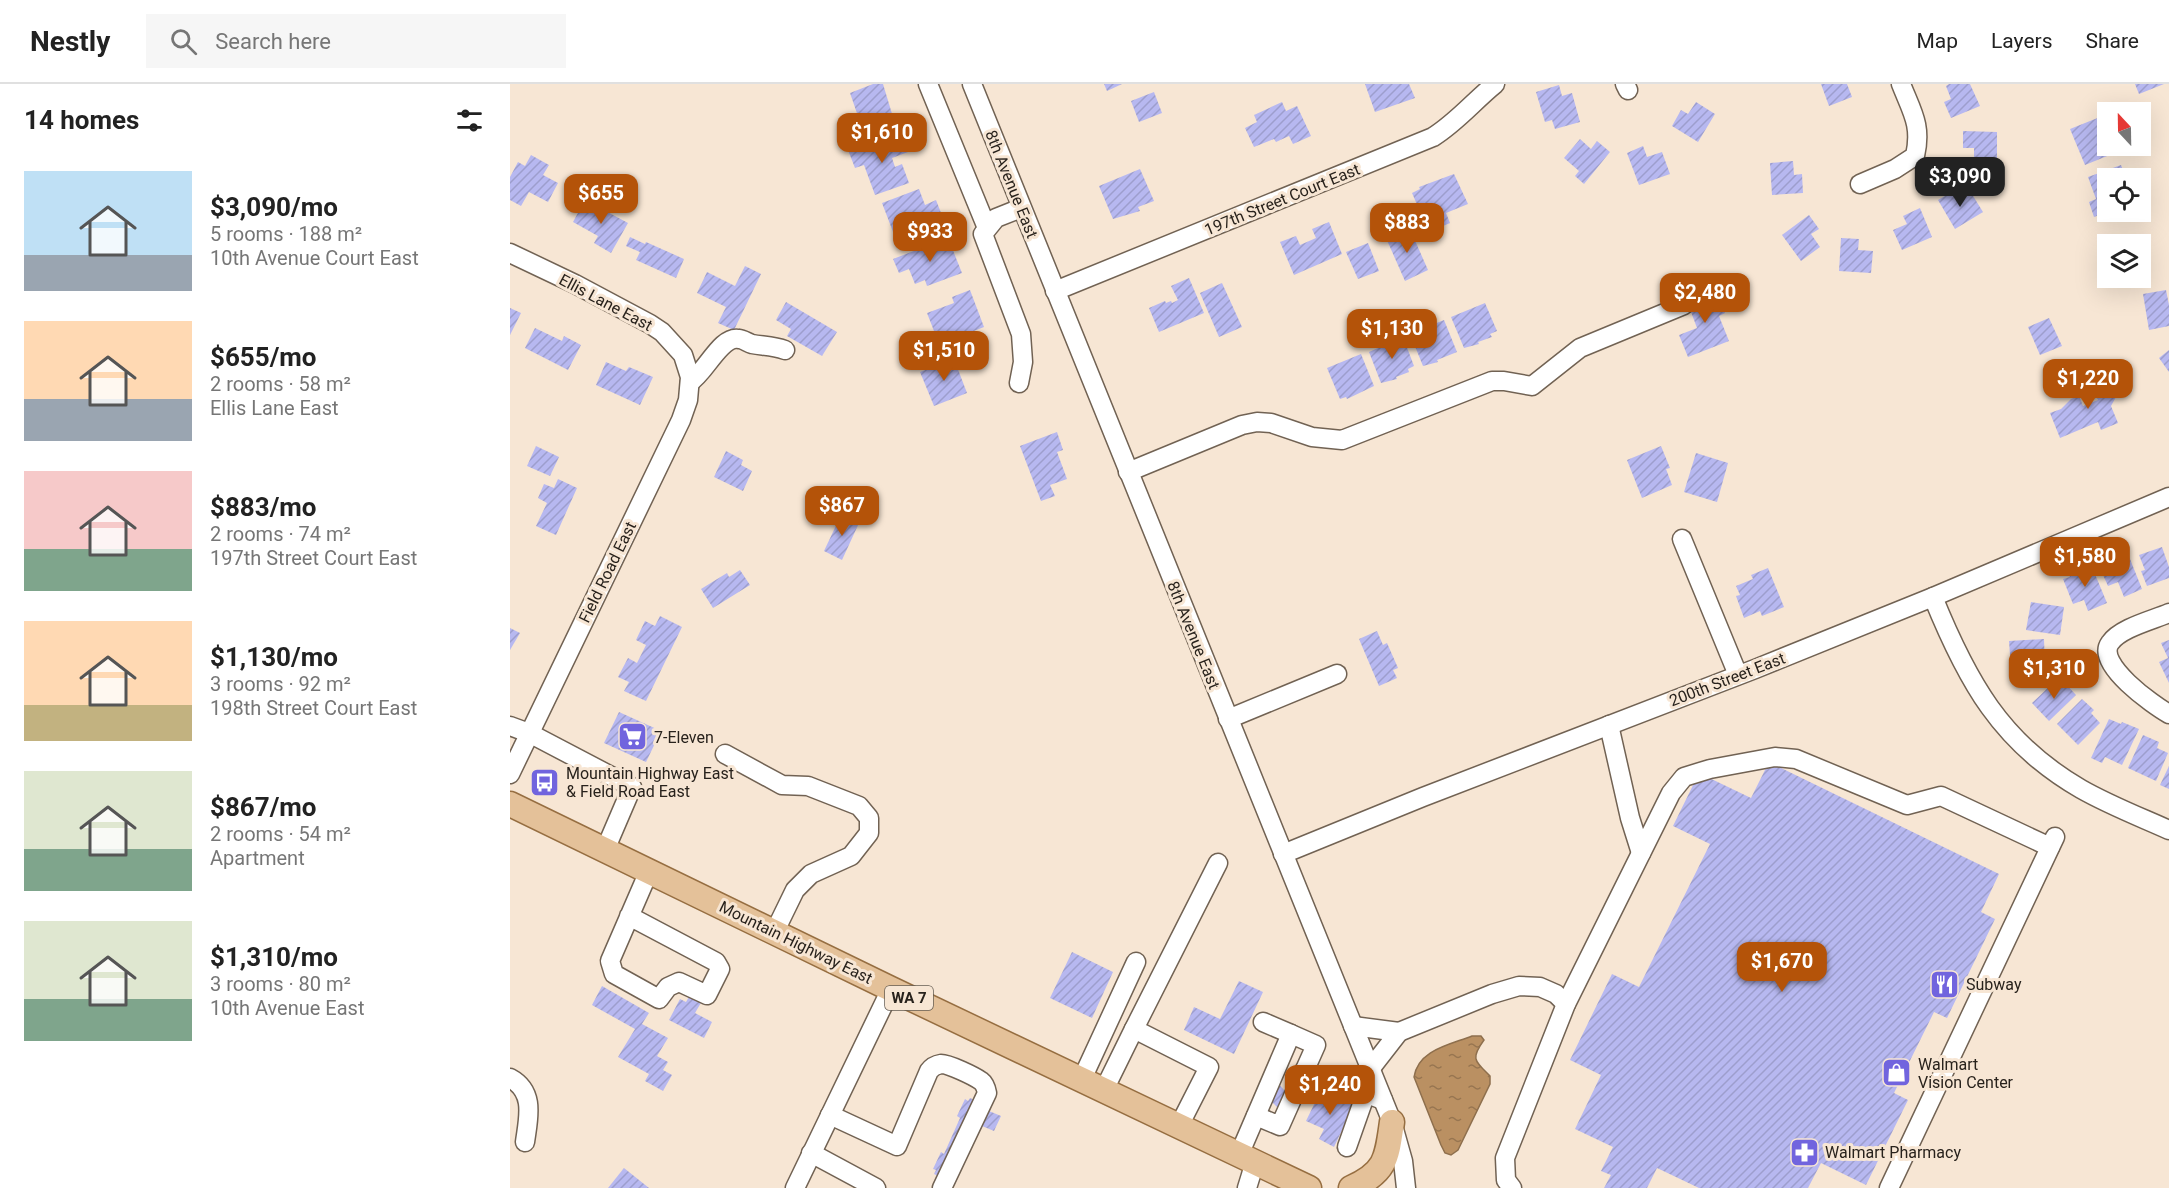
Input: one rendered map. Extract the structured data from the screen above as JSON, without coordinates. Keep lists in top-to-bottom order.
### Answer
{
  "streets": {
    "main road": ["Mountain Highway East", "WA 7"],
    "street": [
      "8th Avenue East",
      "197th Street Court East",
      "Ellis Lane East",
      "Field Road East",
      "200th Street East"
    ]
  },
  "crossings": [
    ["8th Avenue East", "197th Street Court East"],
    ["8th Avenue East", "200th Street East"],
    ["Ellis Lane East", "Field Road East"]
  ],
  "places": {
    "supermarket": ["7-Eleven"],
    "bus stop": ["Mountain Highway East & Field Road East"],
    "restaurant": ["Subway"],
    "shop": ["Walmart Vision Center"],
    "pharmacy": ["Walmart Pharmacy"]
  },
  "north": "top",
  "page": {
    "header": "Nestly",
    "search": "Search here",
    "nav": ["Map", "Layers", "Share"],
    "heading": "14 homes",
    "price": [
      "$1,610",
      "$3,090",
      "$655",
      "$883",
      "$933",
      "$2,480",
      "$1,130",
      "$1,510",
      "$1,220",
      "$867",
      "$1,580",
      "$1,310",
      "$1,670",
      "$1,240"
    ],
    "list": [
      {
        "name": "$3,090/mo",
        "note": "5 rooms · 188 m² · 10th Avenue Court East"
      },
      {
        "name": "$655/mo",
        "note": "2 rooms · 58 m² · Ellis Lane East"
      },
      {
        "name": "$883/mo",
        "note": "2 rooms · 74 m² · 197th Street Court East"
      },
      {
        "name": "$1,130/mo",
        "note": "3 rooms · 92 m² · 198th Street Court East"
      },
      {
        "name": "$867/mo",
        "note": "2 rooms · 54 m² · Apartment"
      },
      {
        "name": "$1,310/mo",
        "note": "3 rooms · 80 m² · 10th Avenue East"
      }
    ]
  }
}
